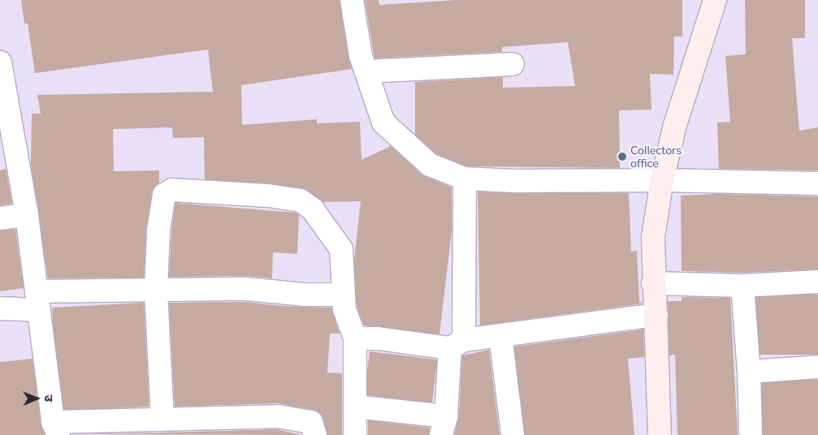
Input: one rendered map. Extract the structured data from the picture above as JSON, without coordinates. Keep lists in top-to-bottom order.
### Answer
{
  "places": ["Collectors office"],
  "north": "right"
}
